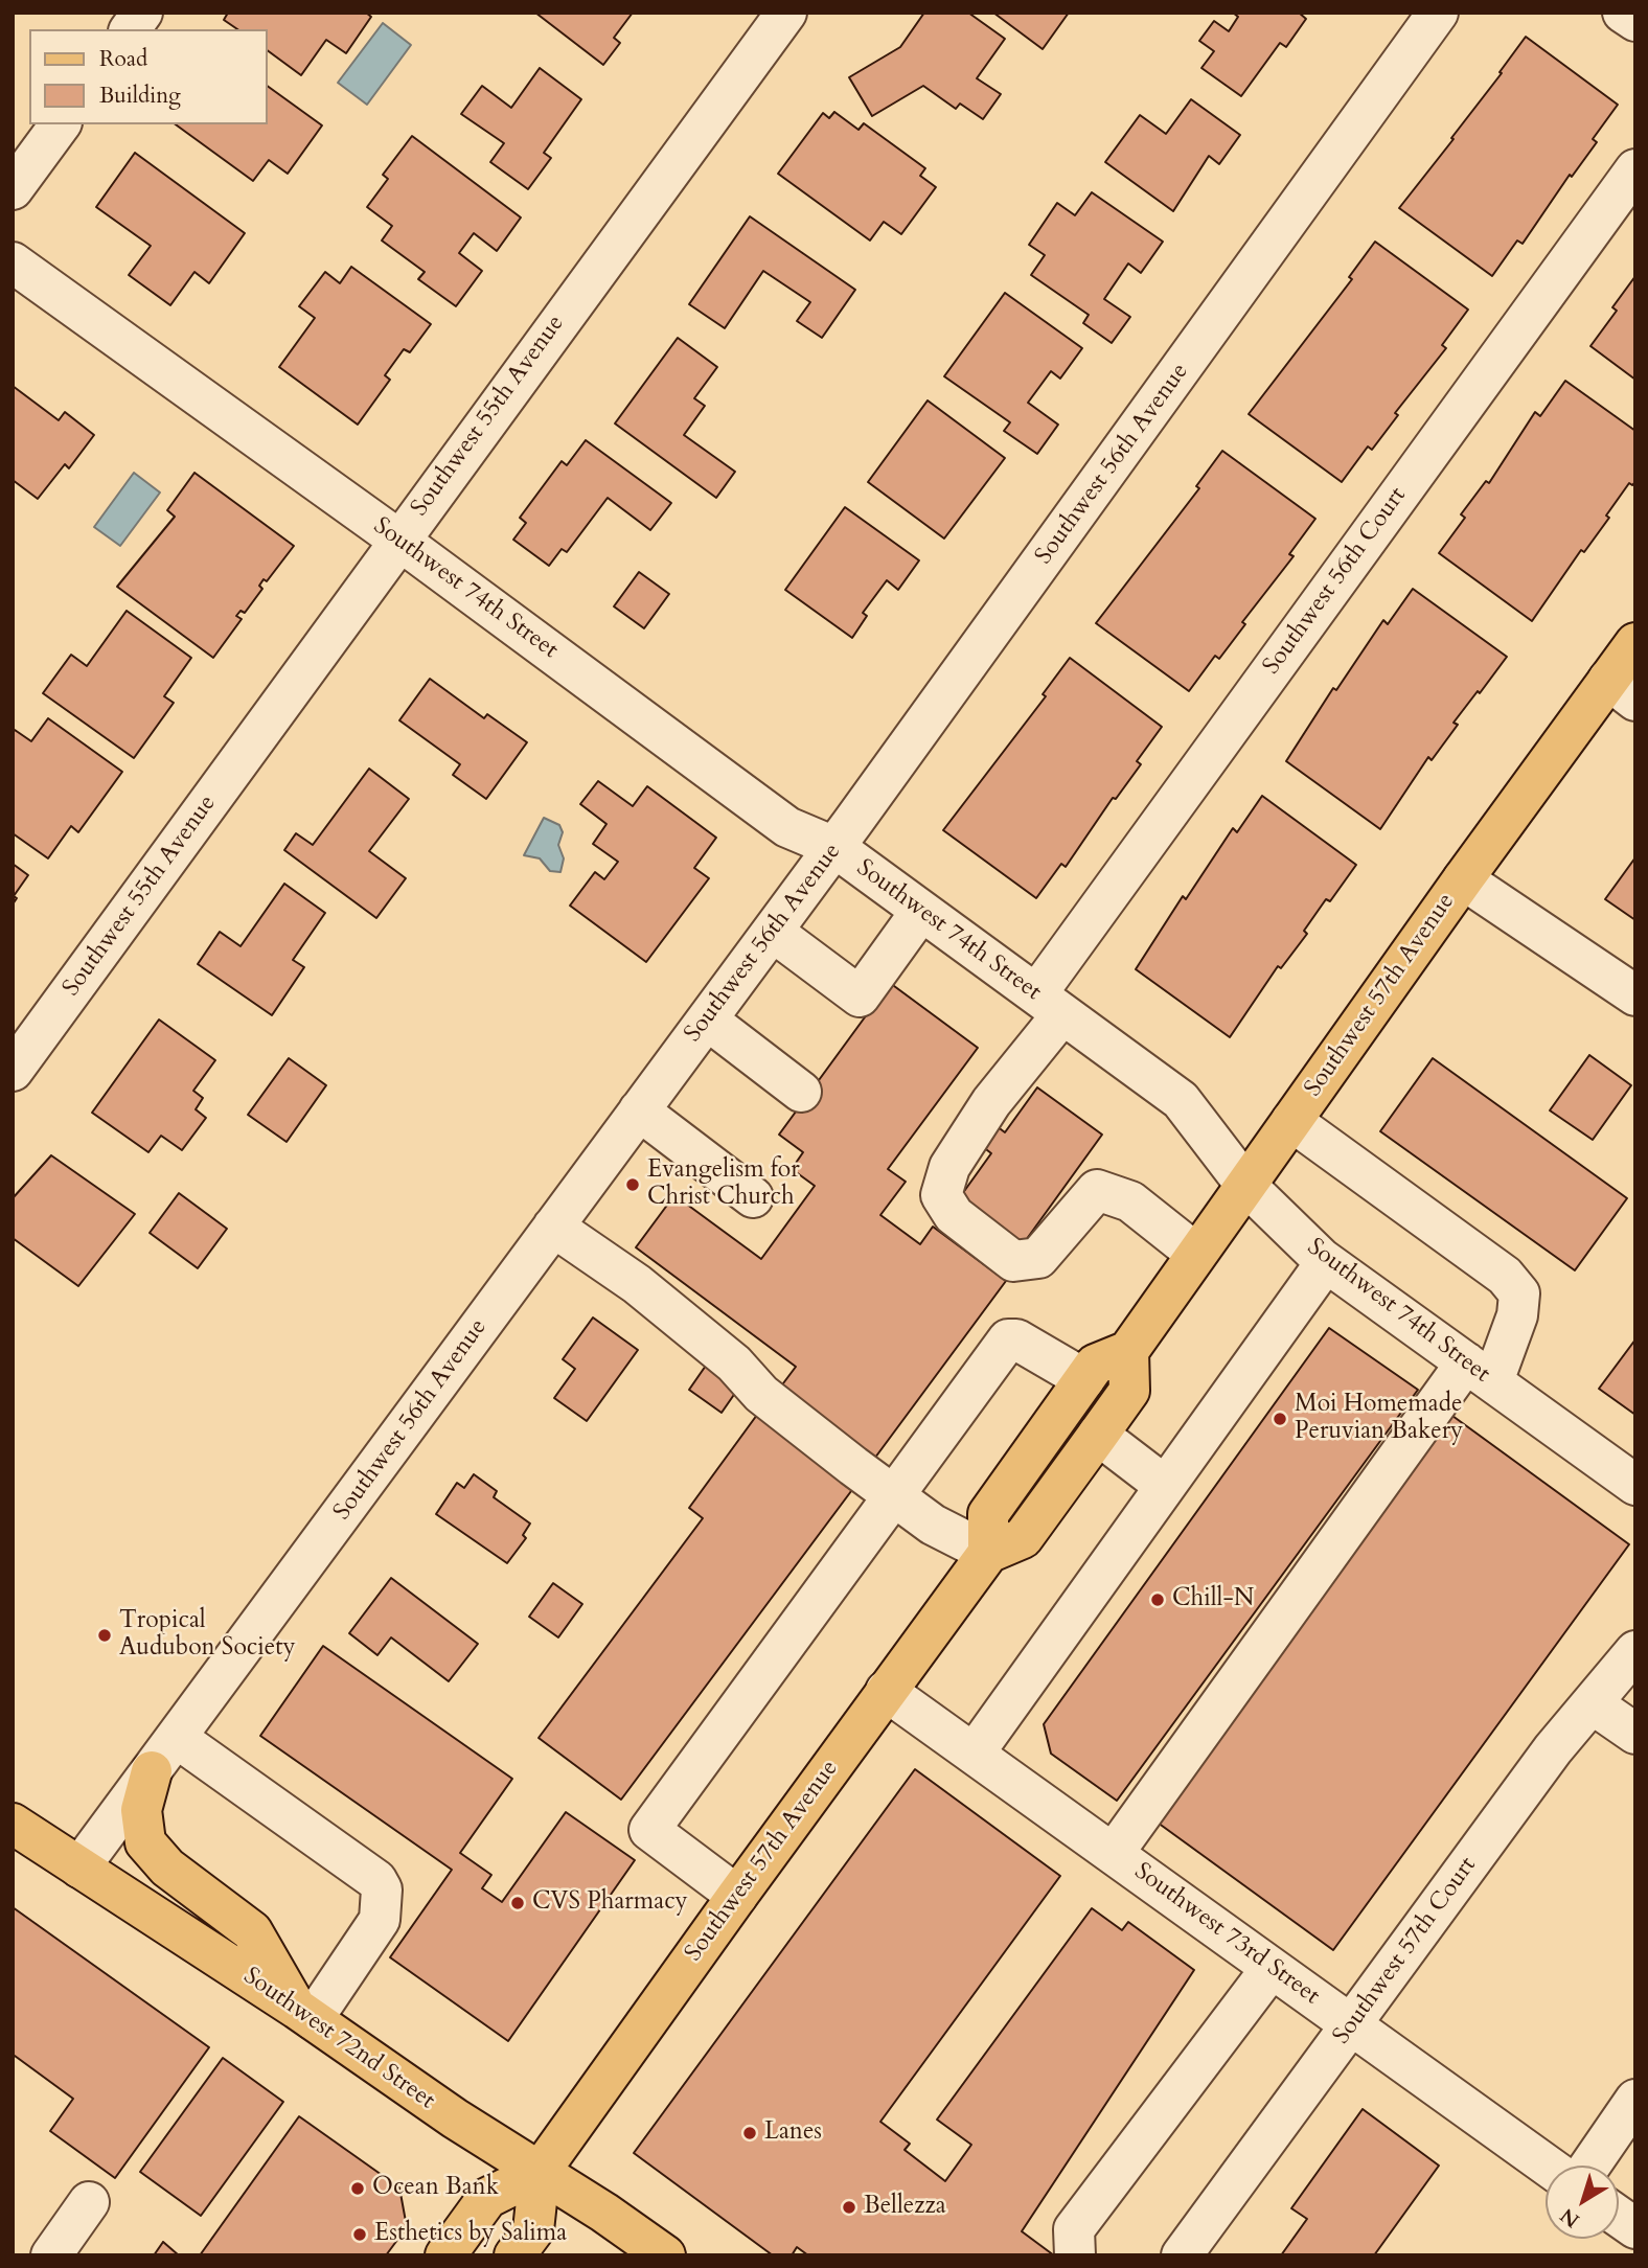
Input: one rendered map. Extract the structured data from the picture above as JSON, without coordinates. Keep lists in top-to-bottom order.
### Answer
{
  "streets": {
    "main road": ["Southwest 57th Avenue", "Southwest 72nd Street"],
    "street": [
      "Southwest 55th Avenue",
      "Southwest 56th Avenue",
      "Southwest 56th Court",
      "Southwest 74th Street",
      "Southwest 73rd Street",
      "Southwest 57th Court"
    ]
  },
  "crossings": [
    ["Southwest 55th Avenue", "Southwest 74th Street"],
    ["Southwest 56th Avenue", "Southwest 74th Street"],
    ["Southwest 56th Avenue", "Southwest 72nd Street"],
    ["Southwest 56th Court", "Southwest 74th Street"],
    ["Southwest 56th Court", "Southwest 57th Avenue"],
    ["Southwest 74th Street", "Southwest 57th Avenue"],
    ["Southwest 57th Avenue", "Southwest 73rd Street"],
    ["Southwest 57th Avenue", "Southwest 72nd Street"],
    ["Southwest 73rd Street", "Southwest 57th Court"]
  ],
  "places": [
    "Evangelism for Christ Church",
    "Moi Homemade Peruvian Bakery",
    "Chill-N",
    "Tropical Audubon Society",
    "CVS Pharmacy",
    "Lanes",
    "Ocean Bank",
    "Bellezza",
    "Esthetics by Salima"
  ],
  "legend": ["Road", "Building"],
  "north": "bottom left"
}
